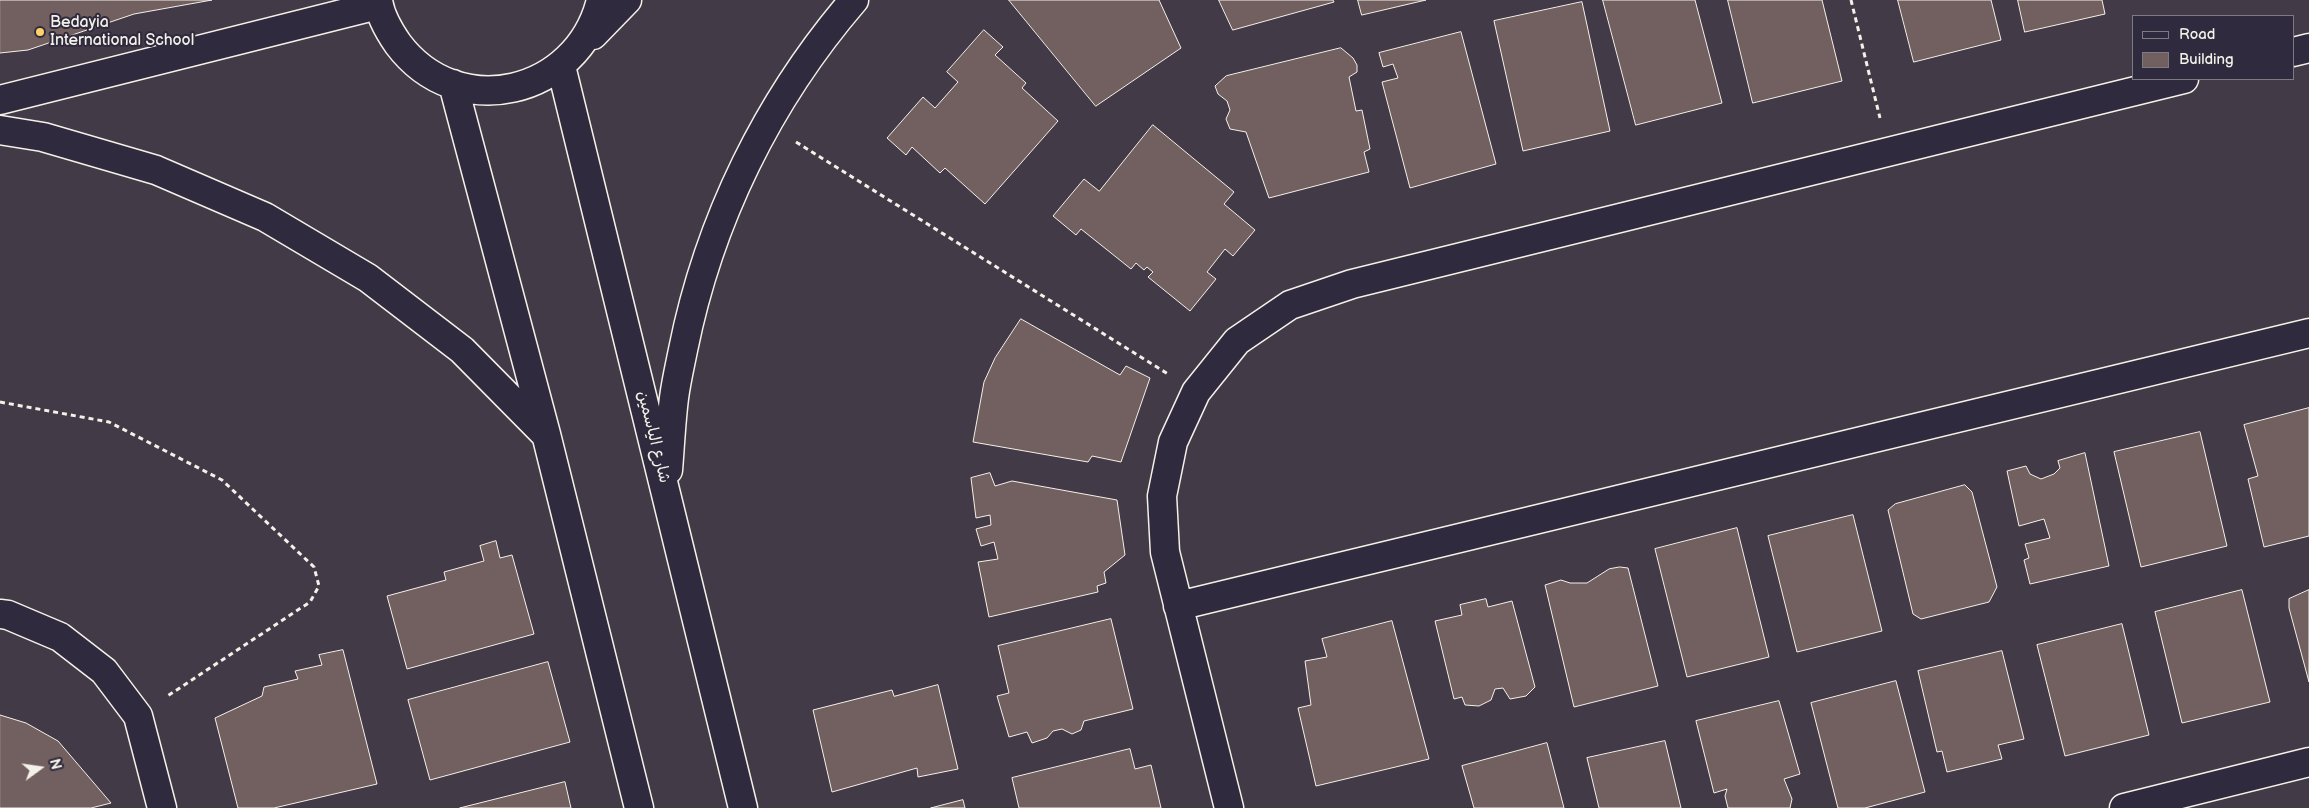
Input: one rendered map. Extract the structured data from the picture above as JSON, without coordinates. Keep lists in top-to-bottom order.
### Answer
{
  "streets": {
    "street": ["شارع الياسمين"]
  },
  "places": ["Bedayia International School"],
  "legend": ["Road", "Building"],
  "north": "right"
}
